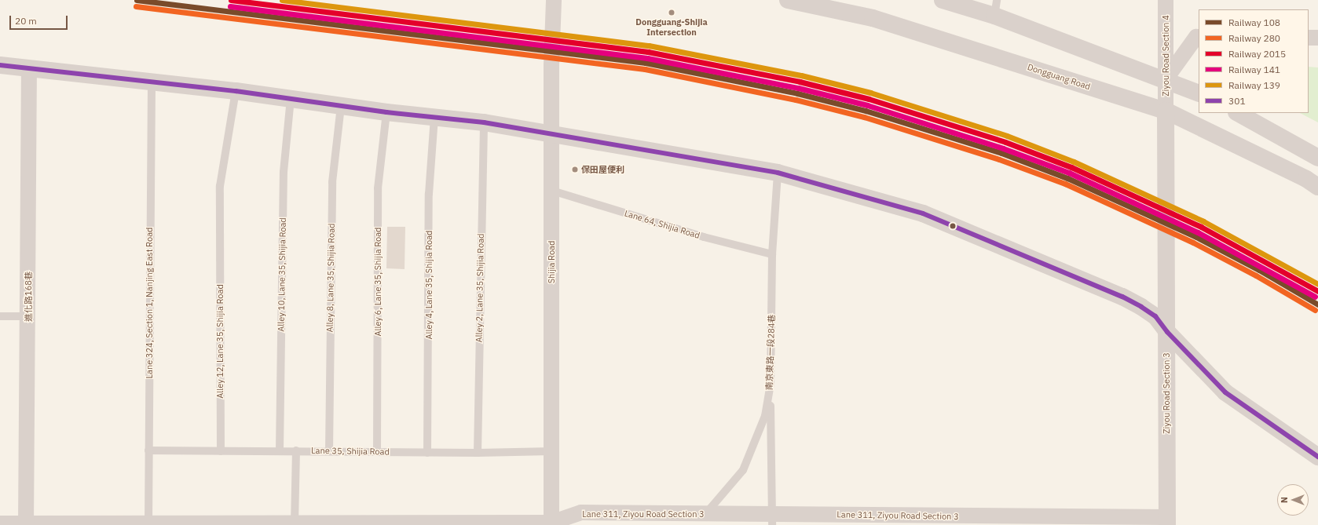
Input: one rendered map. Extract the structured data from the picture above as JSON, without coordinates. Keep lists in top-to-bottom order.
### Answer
{
  "streets": {
    "street": [
      "Ziyou Road Section 4",
      "Dongguang Road",
      "Shijia Road",
      "進化路168巷",
      "Ziyou Road Section 3",
      "Lane 311, Ziyou Road Section 3"
    ],
    "lane": [
      "Lane 64, Shijia Road",
      "Alley 10, Lane 35, Shijia Road",
      "Alley 8, Lane 35, Shijia Road",
      "Alley 6, Lane 35, Shijia Road",
      "Alley 4, Lane 35, Shijia Road",
      "Alley 2, Lane 35, Shijia Road",
      "Lane 324, Section 1, Nanjing East Road",
      "Alley 12, Lane 35, Shijia Road",
      "南京東路一段284巷",
      "Lane 35, Shijia Road"
    ]
  },
  "crossings": [
    ["Ziyou Road Section 4", "Dongguang Road"],
    ["Ziyou Road Section 4", "Ziyou Road Section 3"],
    ["Dongguang Road", "Ziyou Road Section 3"],
    ["Lane 64, Shijia Road", "Shijia Road"],
    ["Lane 64, Shijia Road", "南京東路一段284巷"],
    ["Shijia Road", "Lane 35, Shijia Road"],
    ["Shijia Road", "Lane 311, Ziyou Road Section 3"],
    ["Alley 10, Lane 35, Shijia Road", "Lane 35, Shijia Road"],
    ["Alley 8, Lane 35, Shijia Road", "Lane 35, Shijia Road"],
    ["Alley 6, Lane 35, Shijia Road", "Lane 35, Shijia Road"],
    ["Alley 4, Lane 35, Shijia Road", "Lane 35, Shijia Road"],
    ["Alley 2, Lane 35, Shijia Road", "Lane 35, Shijia Road"],
    ["進化路168巷", "Lane 311, Ziyou Road Section 3"],
    ["Lane 324, Section 1, Nanjing East Road", "Lane 35, Shijia Road"],
    ["Lane 324, Section 1, Nanjing East Road", "Lane 311, Ziyou Road Section 3"],
    ["Alley 12, Lane 35, Shijia Road", "Lane 35, Shijia Road"],
    ["南京東路一段284巷", "Lane 311, Ziyou Road Section 3"],
    ["Ziyou Road Section 3", "Lane 311, Ziyou Road Section 3"]
  ],
  "places": ["Dongguang-Shijia Intersection", "保田屋便利"],
  "lines": [
    "rail line 108",
    "rail line 2015",
    "rail line 139",
    "rail line 280",
    "rail line 141",
    "transit line 301"
  ],
  "legend": [
    "Railway 108",
    "Railway 280",
    "Railway 2015",
    "Railway 141",
    "Railway 139",
    "301"
  ],
  "scale_bar": "20 m",
  "north": "left"
}
